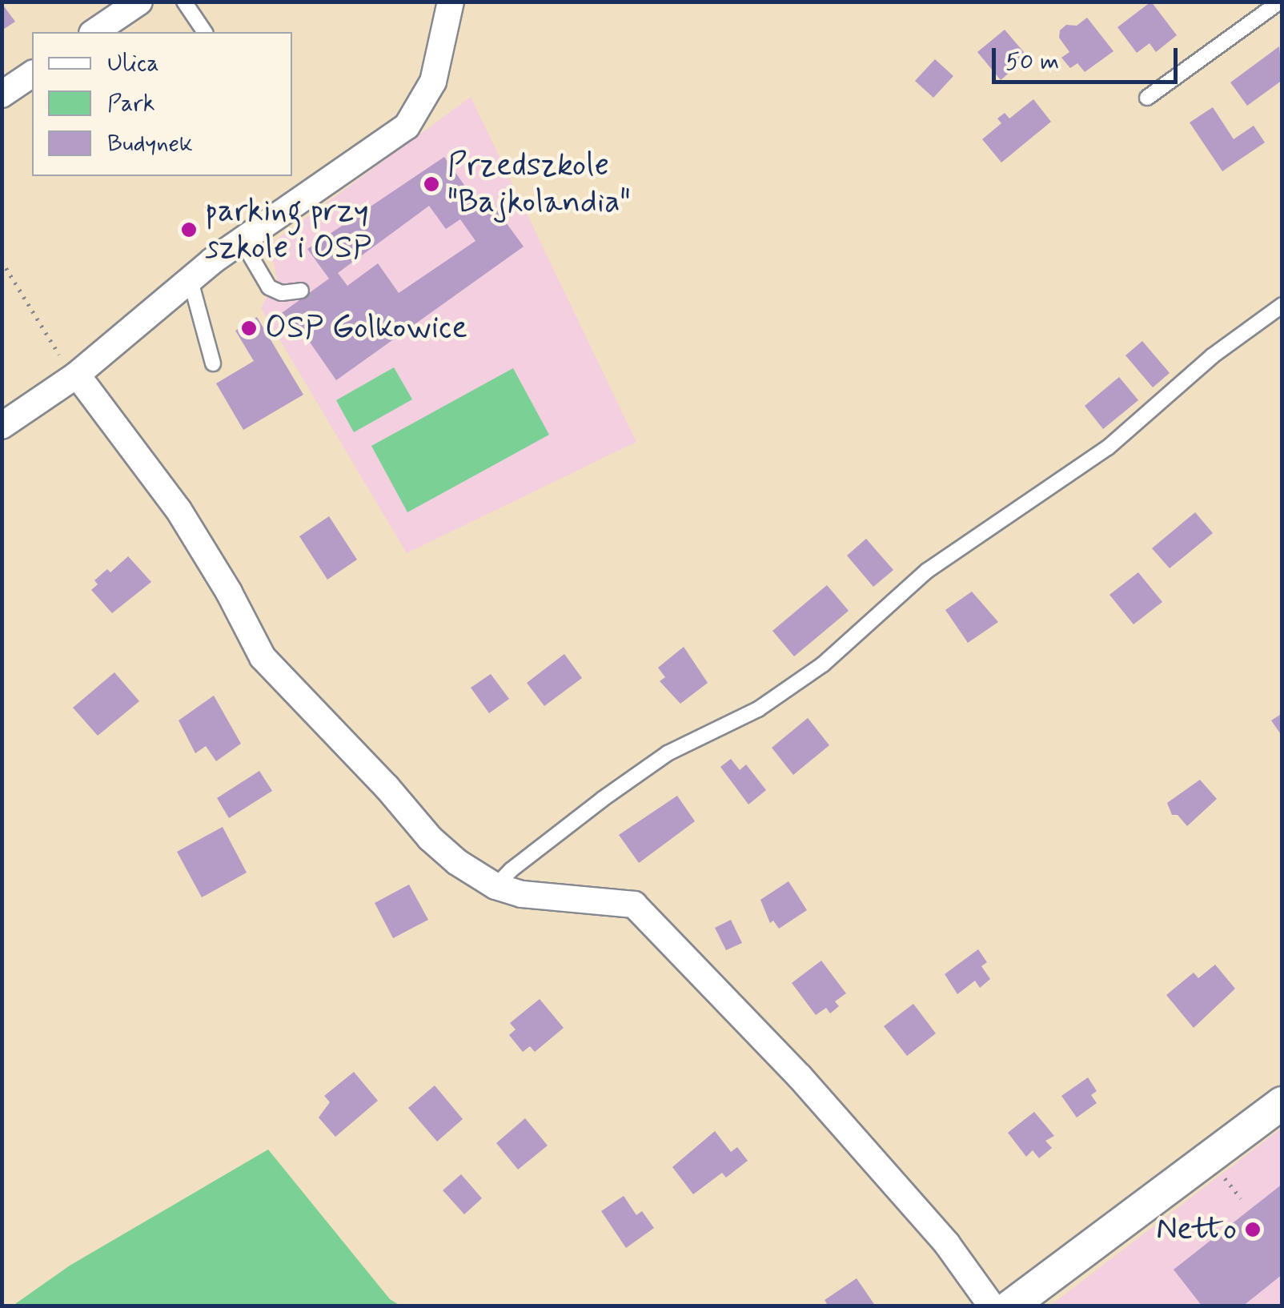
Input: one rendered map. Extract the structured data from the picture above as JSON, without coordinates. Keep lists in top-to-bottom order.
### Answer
{
  "places": [
    "Przedszkole \"Bajkolandia\"",
    "parking przy szkole i OSP",
    "OSP Golkowice",
    "Netto"
  ],
  "legend": ["Ulica", "Park", "Budynek"],
  "scale_bar": "50 m"
}
